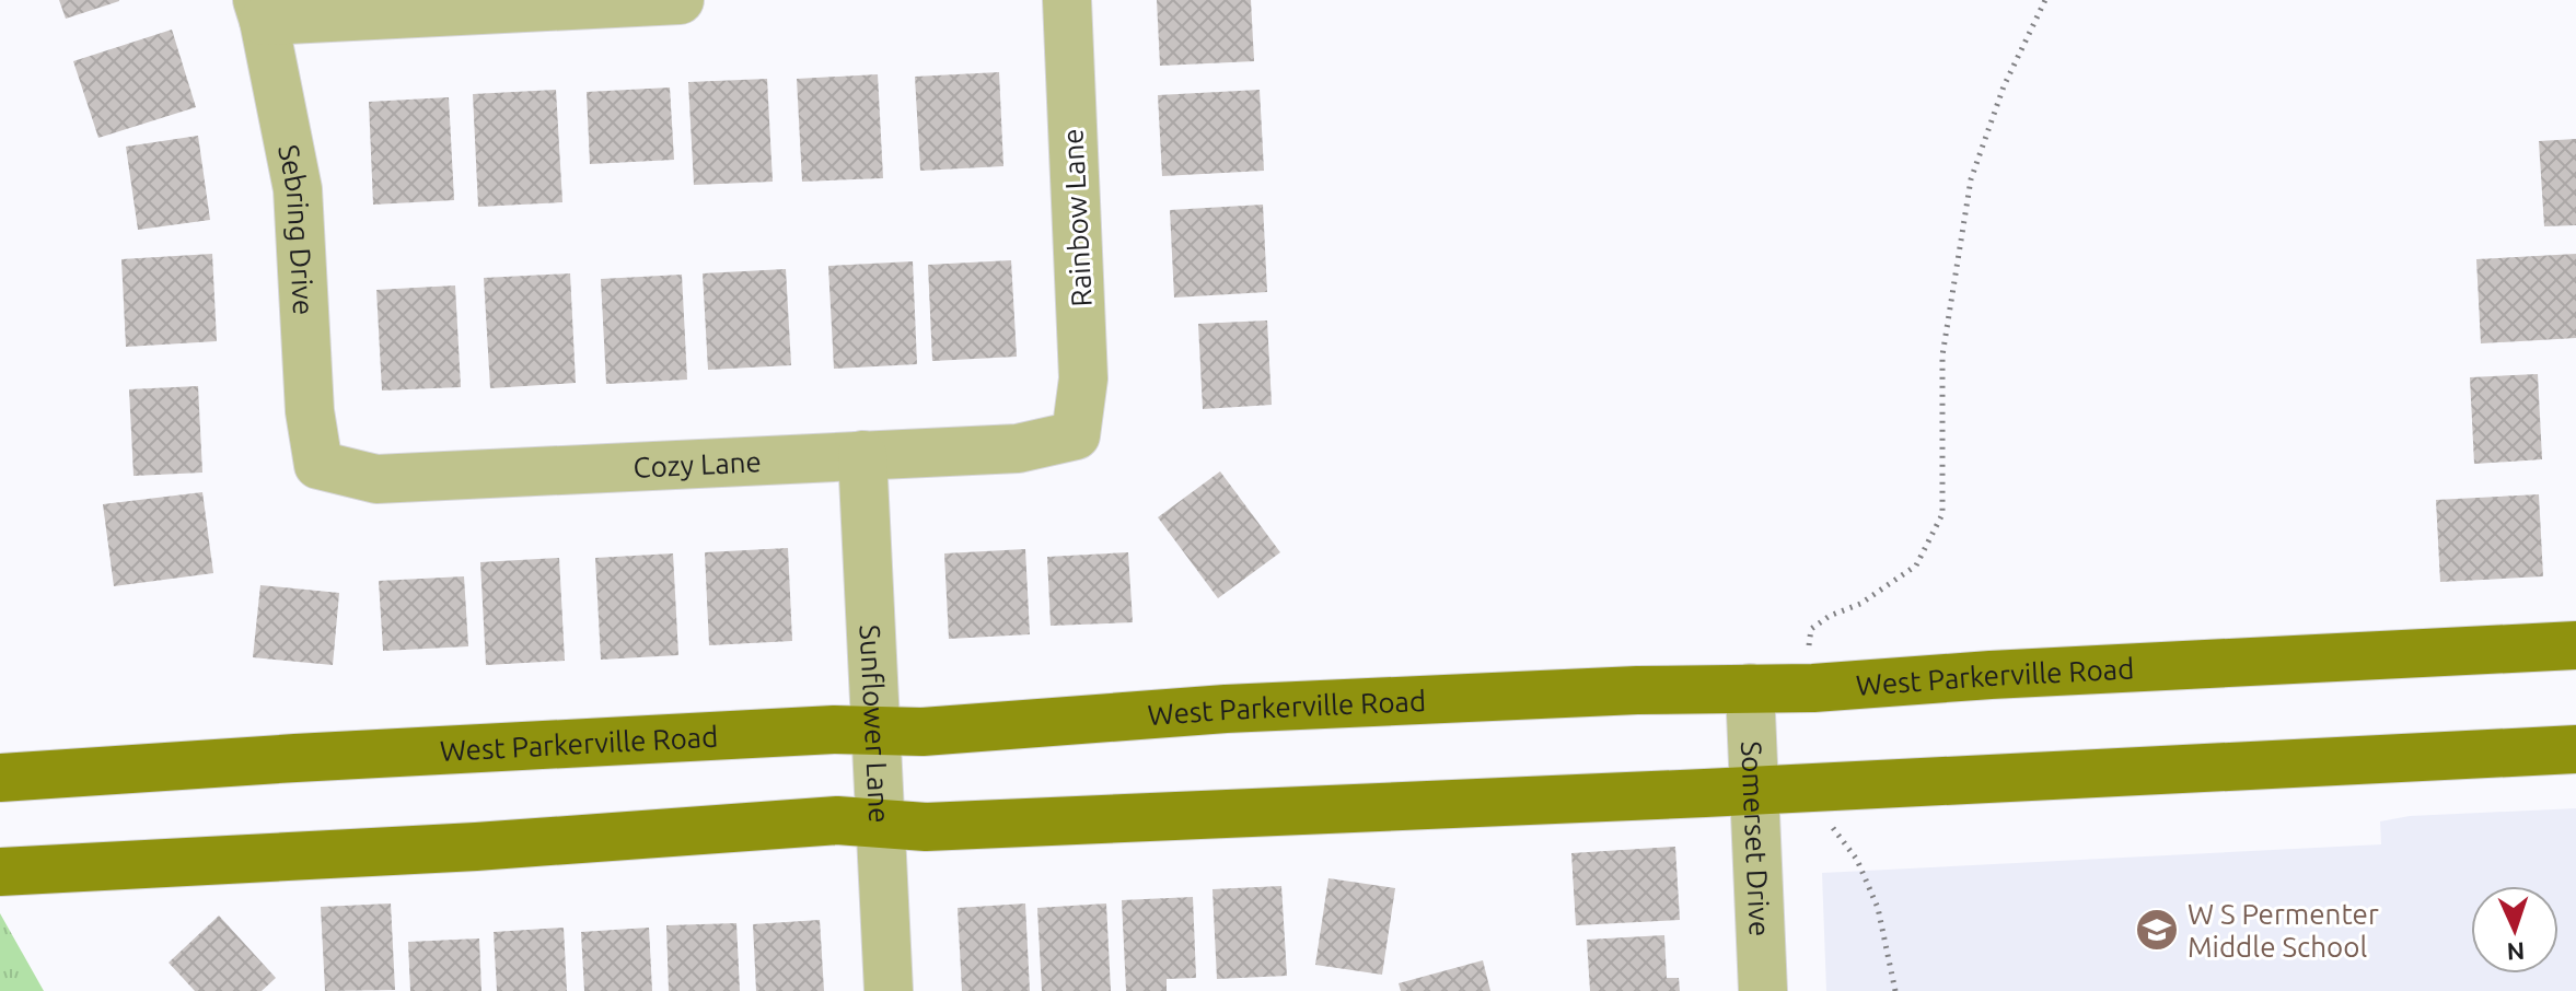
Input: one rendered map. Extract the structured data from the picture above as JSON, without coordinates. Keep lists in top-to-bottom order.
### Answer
{
  "streets": {
    "main road": ["West Parkerville Road"],
    "street": [
      "Rainbow Lane",
      "Sebring Drive",
      "Cozy Lane",
      "Sunflower Lane",
      "Somerset Drive"
    ]
  },
  "crossings": [
    ["Rainbow Lane", "Cozy Lane"],
    ["Sebring Drive", "Cozy Lane"],
    ["Cozy Lane", "Sunflower Lane"],
    ["West Parkerville Road", "Sunflower Lane"],
    ["West Parkerville Road", "Somerset Drive"]
  ],
  "places": {
    "school or university": ["W S Permenter Middle School"]
  },
  "north": "bottom"
}
